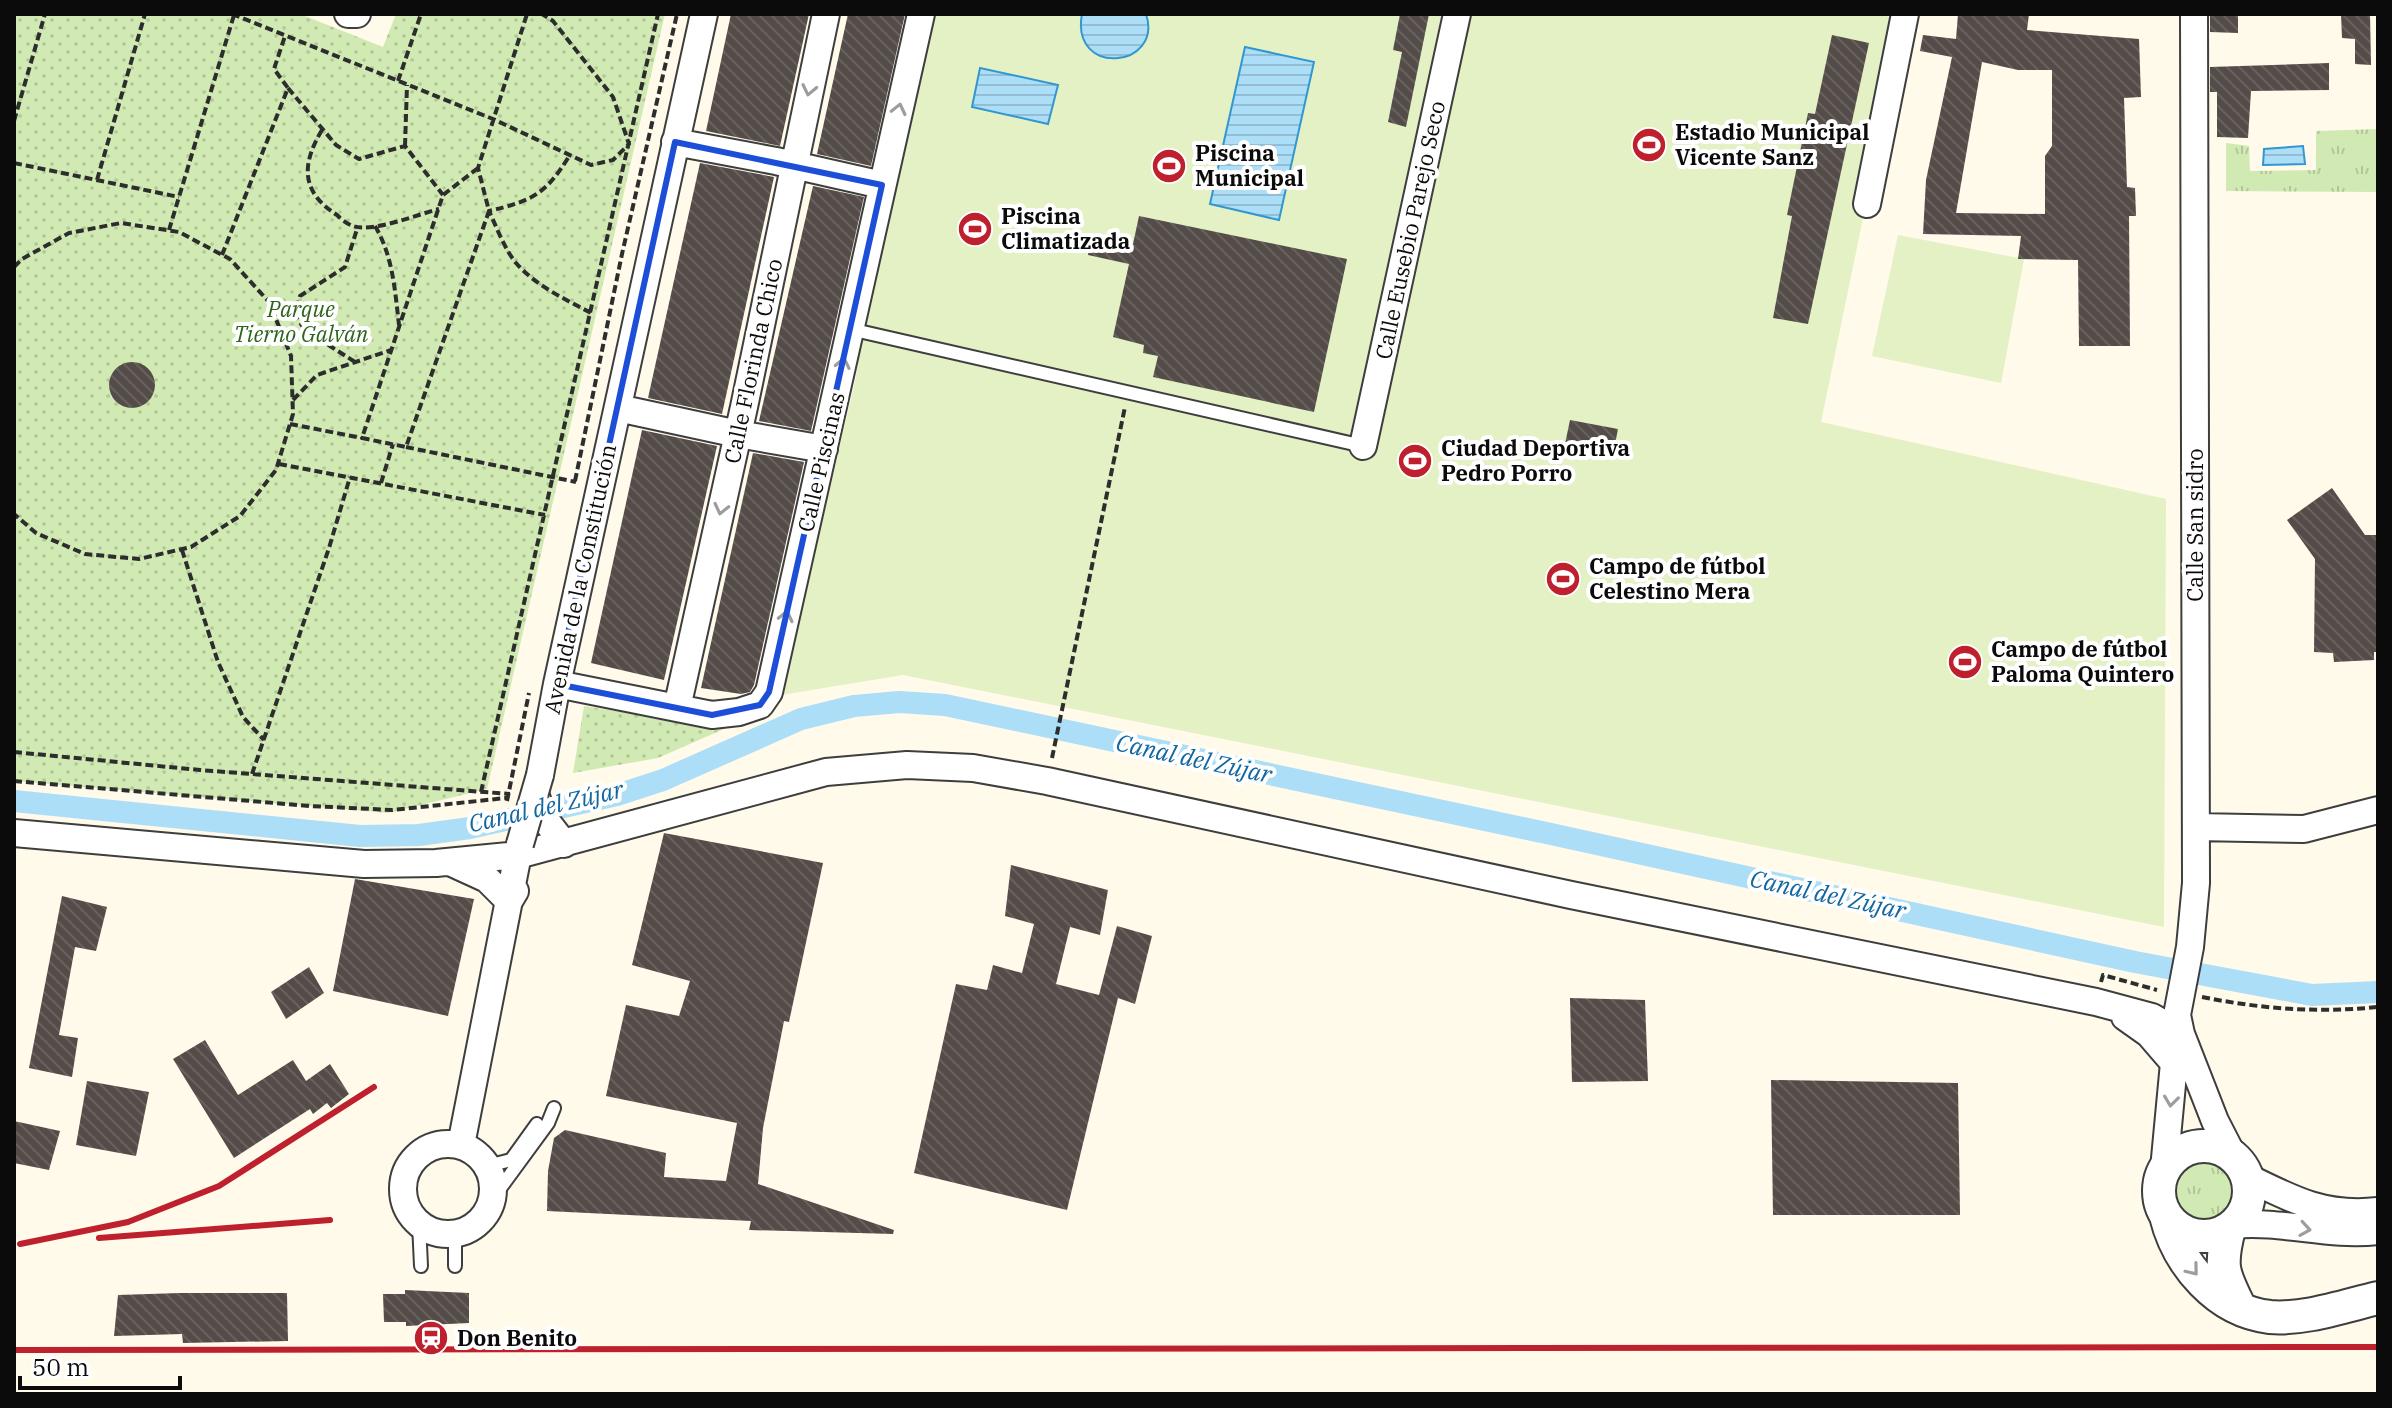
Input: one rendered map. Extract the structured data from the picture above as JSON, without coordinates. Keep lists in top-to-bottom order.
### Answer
{
  "streets": {
    "street": [
      "Calle Eusebio Parejo Seco",
      "Calle Florinda Chico",
      "Calle Piscinas",
      "Calle San sidro",
      "Avenida de la Constitución"
    ]
  },
  "crossings": [
    ["Calle Florinda Chico", "Calle Piscinas"],
    ["Calle Piscinas", "Avenida de la Constitución"]
  ],
  "one_way": ["Calle Florinda Chico", "Calle Piscinas"],
  "water": ["Canal del Zújar"],
  "parks": ["Parque Tierno Galván"],
  "places": {
    "sports": [
      "Estadio Municipal Vicente Sanz",
      "Piscina Municipal",
      "Piscina Climatizada",
      "Ciudad Deportiva Pedro Porro",
      "Campo de fútbol Celestino Mera",
      "Campo de fútbol Paloma Quintero"
    ],
    "station": ["Don Benito"]
  },
  "scale_bar": "50 m"
}
